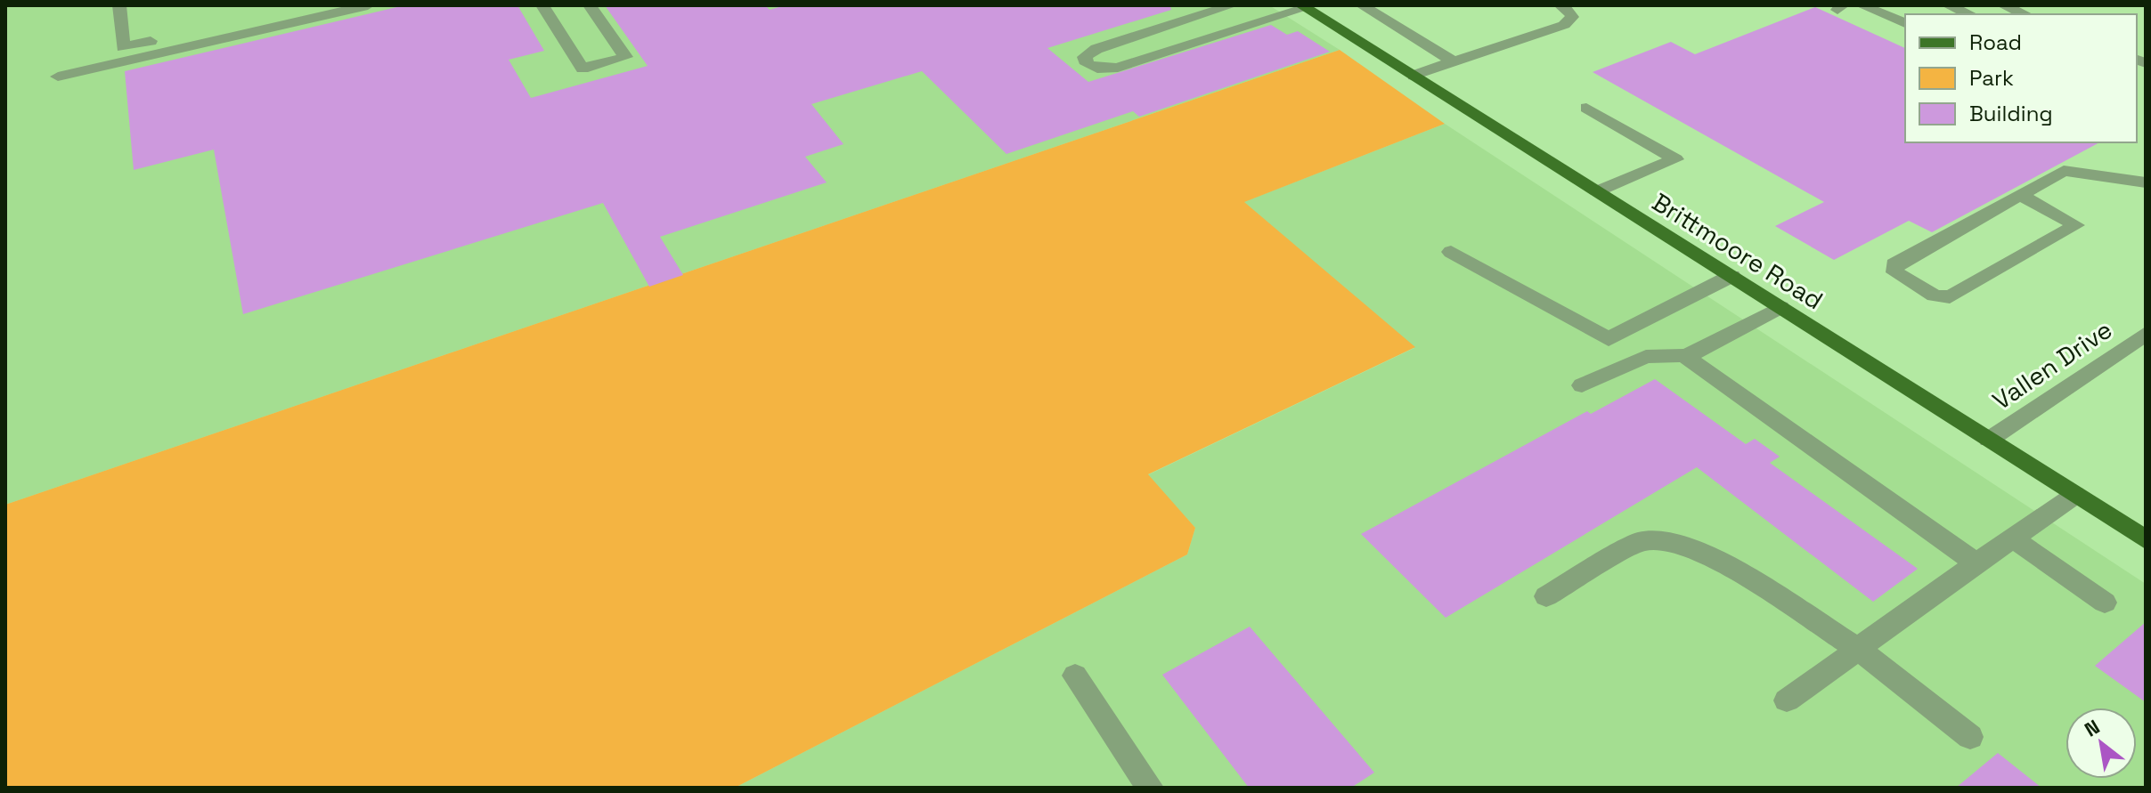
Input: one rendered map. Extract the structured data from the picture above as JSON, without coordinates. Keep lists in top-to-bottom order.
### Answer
{
  "streets": {
    "main road": ["Brittmoore Road"],
    "street": ["Vallen Drive"]
  },
  "crossings": [
    ["Brittmoore Road", "Vallen Drive"]
  ],
  "legend": ["Road", "Park", "Building"],
  "north": "top left"
}
